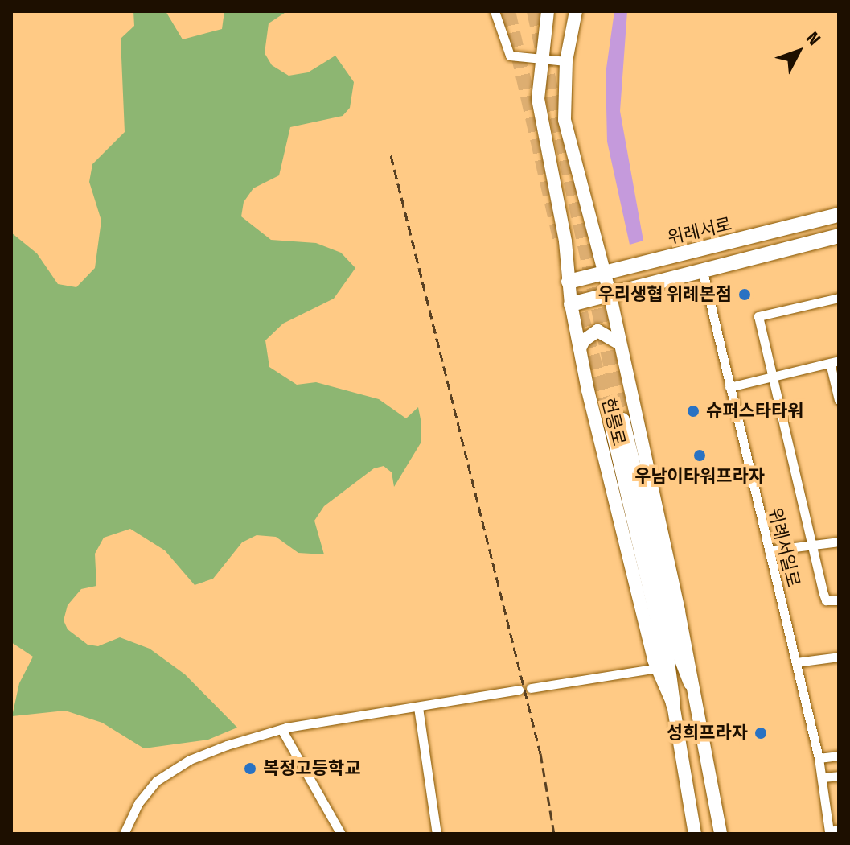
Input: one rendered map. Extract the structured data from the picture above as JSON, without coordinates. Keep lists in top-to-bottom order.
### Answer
{
  "streets": {
    "main road": ["위례서로", "헌릉로"],
    "street": ["위례서일로"]
  },
  "crossings": [
    ["위례서로", "헌릉로"]
  ],
  "places": [
    "우리생협 위례본점",
    "슈퍼스타타워",
    "우남이타워프라자",
    "성희프라자",
    "복정고등학교"
  ],
  "north": "top right"
}
